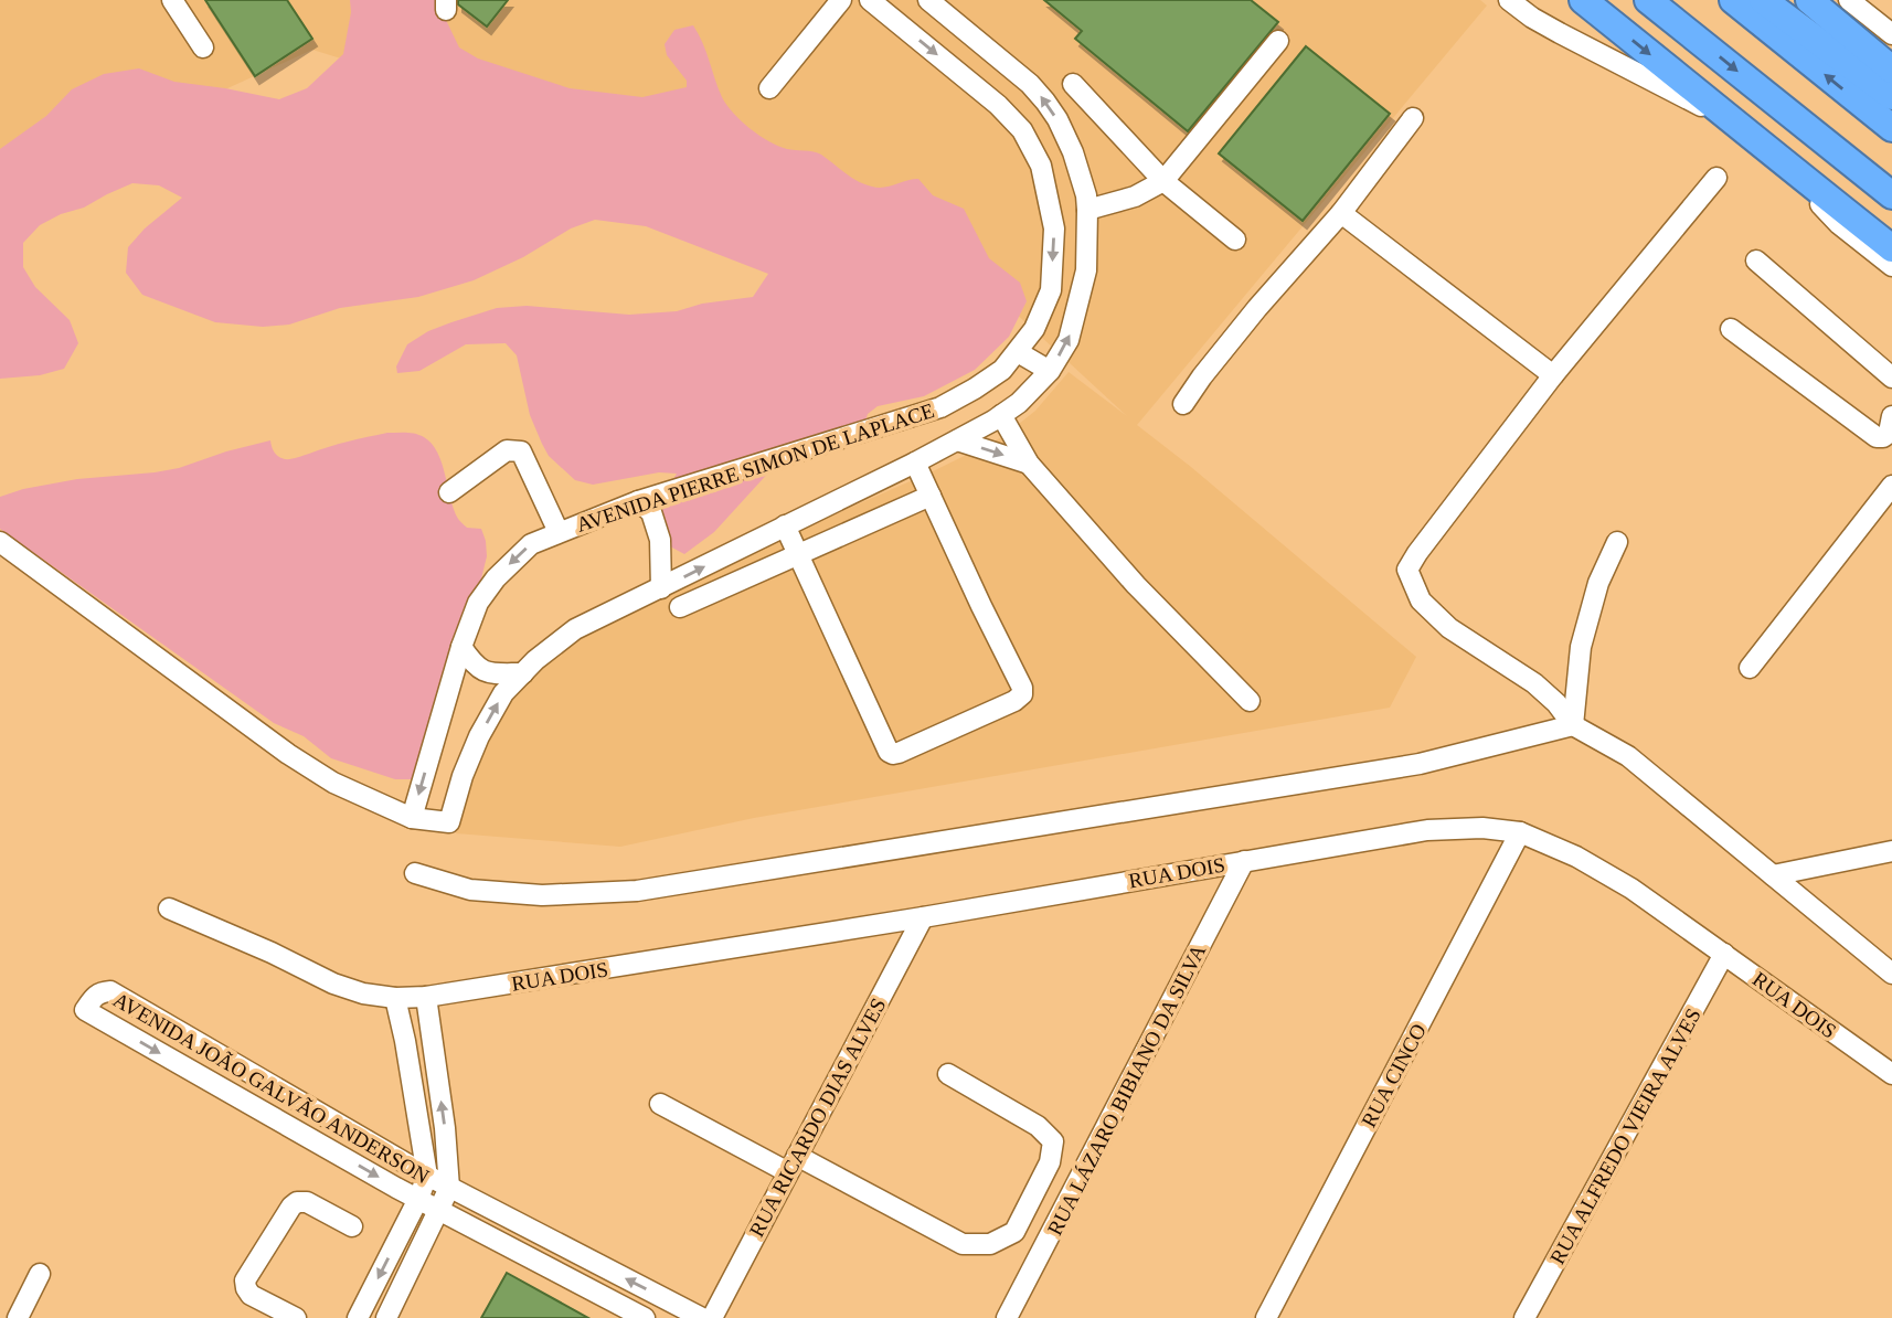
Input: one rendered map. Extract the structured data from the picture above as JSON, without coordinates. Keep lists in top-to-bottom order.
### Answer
{
  "streets": {
    "street": [
      "AVENIDA PIERRE SIMON DE LAPLACE",
      "RUA DOIS",
      "RUA CINCO",
      "AVENIDA JOÃO GALVÃO ANDERSON",
      "RUA LÁZARO BIBIANO DA SILVA",
      "RUA RICARDO DIAS ALVES",
      "RUA ALFREDO VIEIRA ALVES"
    ]
  },
  "crossings": [
    ["RUA DOIS", "RUA CINCO"],
    ["RUA DOIS", "RUA LÁZARO BIBIANO DA SILVA"],
    ["RUA DOIS", "RUA RICARDO DIAS ALVES"],
    ["RUA DOIS", "RUA ALFREDO VIEIRA ALVES"]
  ]
}
